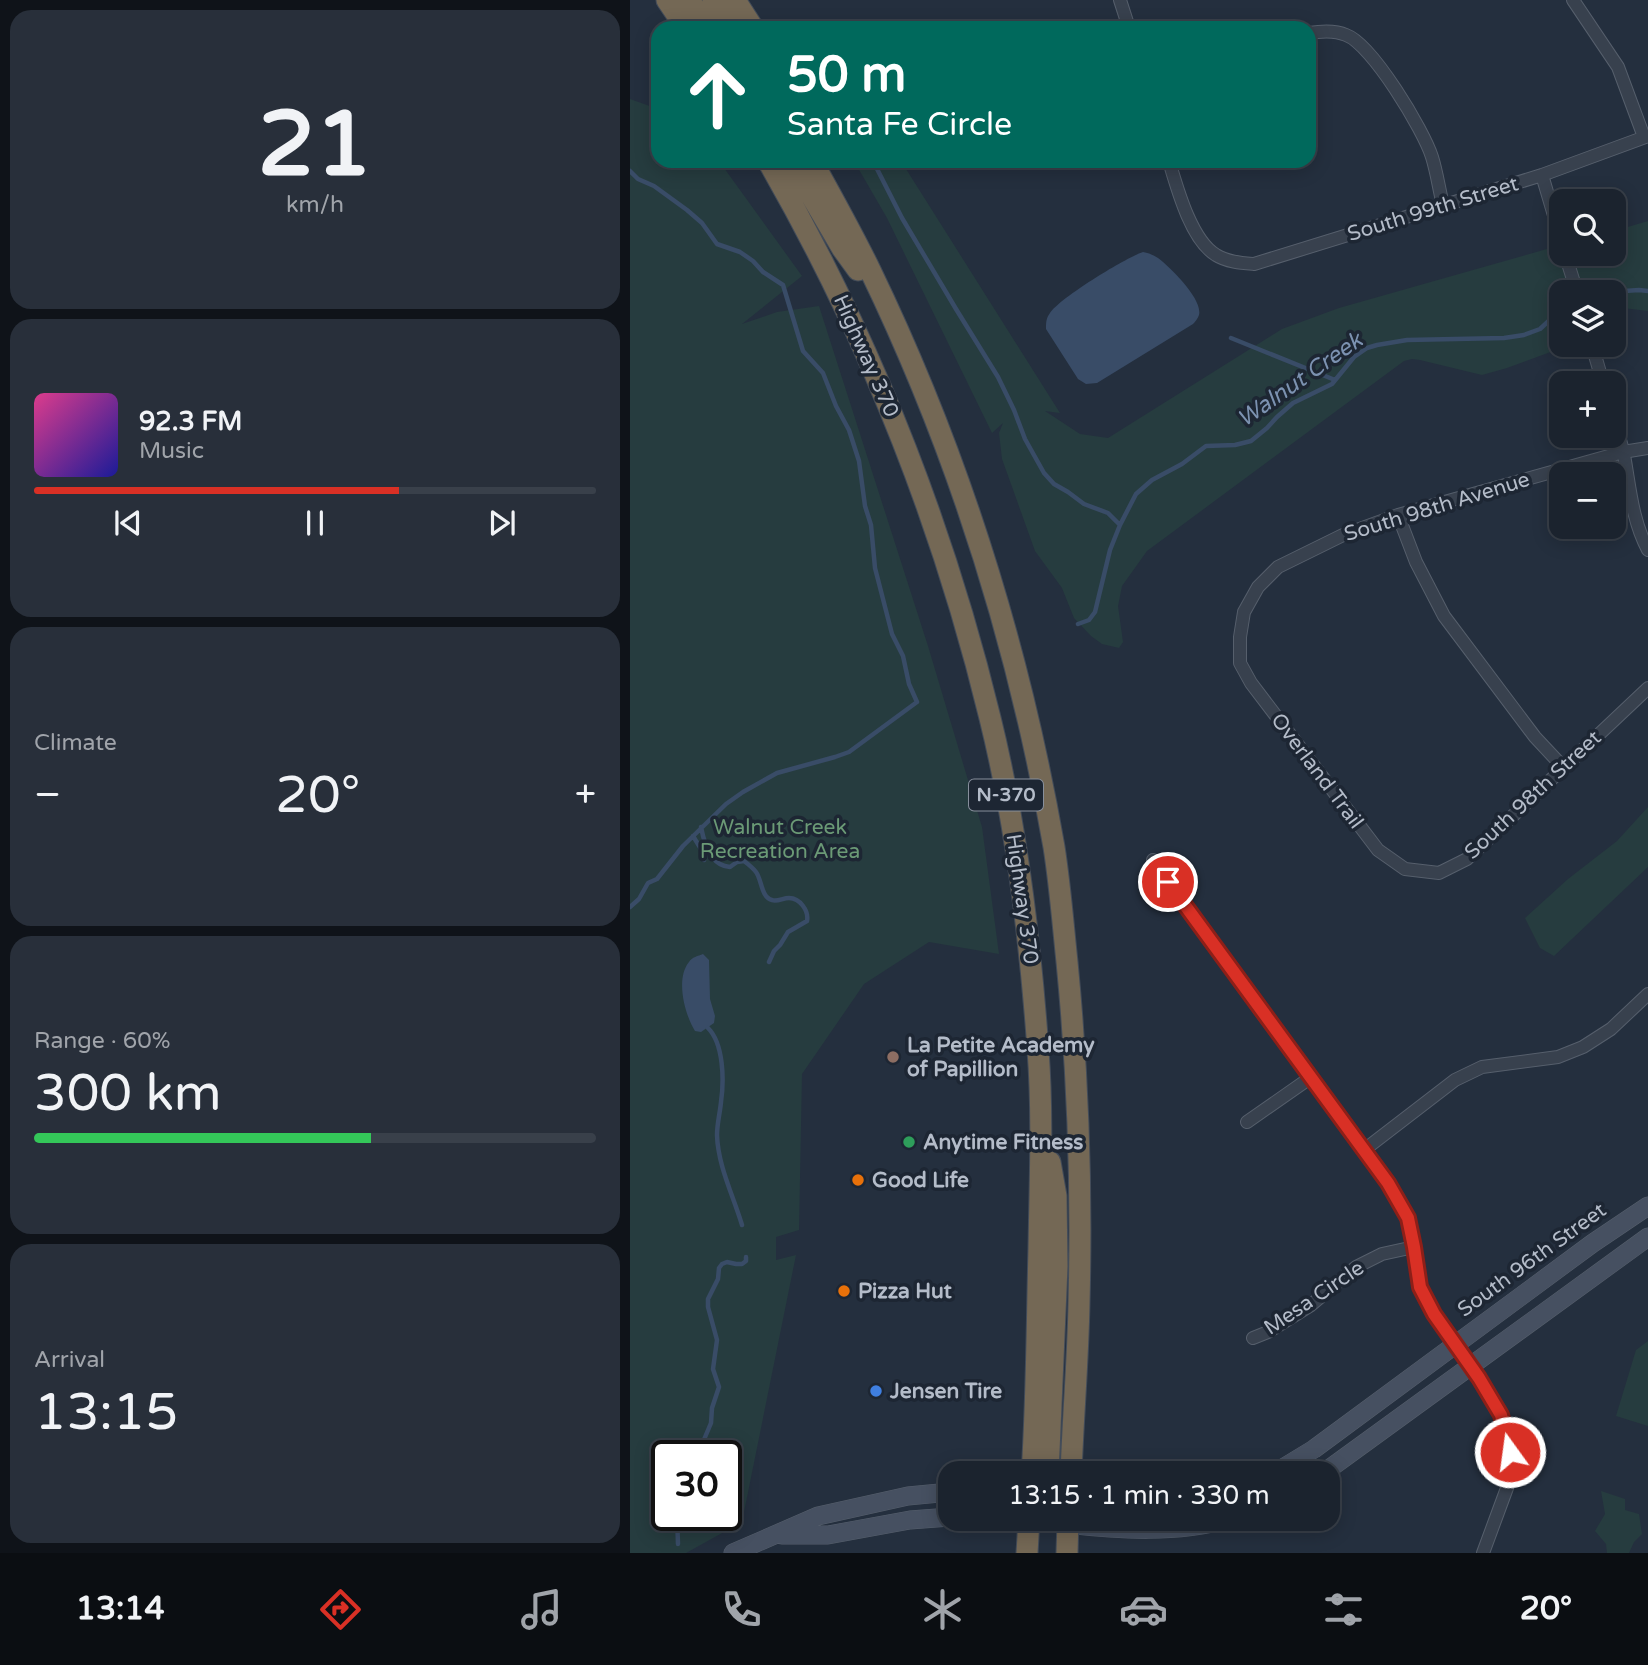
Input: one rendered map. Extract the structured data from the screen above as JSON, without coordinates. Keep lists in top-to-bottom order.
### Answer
{
  "streets": {
    "highway": ["Highway 370", "N-370"],
    "main road": ["South 96th Street"],
    "street": [
      "South 99th Street",
      "South 98th Avenue",
      "Overland Trail",
      "South 98th Street",
      "Mesa Circle"
    ]
  },
  "crossings": [
    ["South 98th Avenue", "Overland Trail"],
    ["Overland Trail", "South 98th Street"]
  ],
  "water": ["Walnut Creek"],
  "parks": ["Walnut Creek Recreation Area"],
  "places": [
    "La Petite Academy of Papillion",
    "Anytime Fitness",
    "Good Life",
    "Pizza Hut",
    "Jensen Tire"
  ],
  "page": {
    "tile": [
      ["21", "km/h"],
      "Climate",
      ["Range · 60%", "300 km"],
      ["Arrival", "13:15"]
    ],
    "turn": ["50 m", "Santa Fe Circle"],
    "map_buttons": ["+", "−"],
    "song": ["92.3 FM", "Music"],
    "heat": ["−", "20°", "+"],
    "limit": "30",
    "trip": "13:15 · 1 min · 330 m",
    "tabs": ["13:14", "20°"]
  }
}
